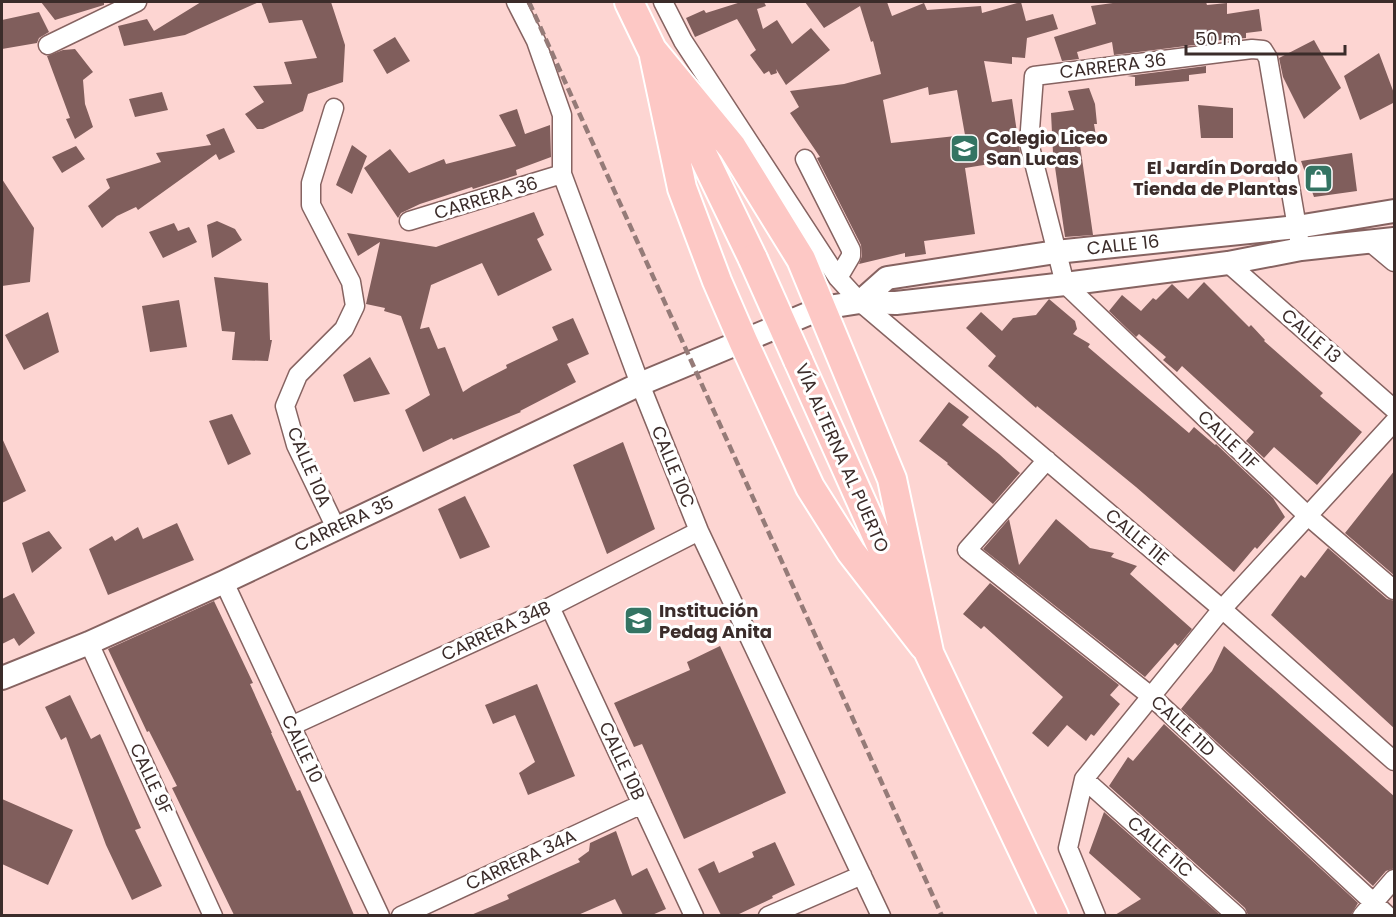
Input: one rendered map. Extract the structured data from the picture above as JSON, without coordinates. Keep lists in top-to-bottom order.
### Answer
{
  "streets": {
    "main road": ["VÍA ALTERNA AL PUERTO"],
    "street": [
      "CARRERA 36",
      "CALLE 16",
      "CALLE 13",
      "CALLE 11F",
      "CALLE 10A",
      "CALLE 10C",
      "CARRERA 35",
      "CALLE 11E",
      "CARRERA 34B",
      "CALLE 11D",
      "CALLE 10",
      "CALLE 10B",
      "CALLE 9F",
      "CALLE 11C",
      "CARRERA 34A"
    ]
  },
  "crossings": [
    ["CARRERA 36", "CALLE 16"],
    ["CARRERA 36", "CALLE 10C"],
    ["CALLE 16", "CALLE 13"],
    ["CALLE 16", "CALLE 11F"],
    ["CALLE 16", "CARRERA 35"],
    ["CALLE 16", "CALLE 11E"],
    ["CALLE 10A", "CARRERA 35"],
    ["CALLE 10C", "CARRERA 35"],
    ["CALLE 10C", "CARRERA 34B"],
    ["CARRERA 35", "CALLE 10"],
    ["CARRERA 35", "CALLE 9F"],
    ["CALLE 11E", "CALLE 11D"],
    ["CARRERA 34B", "CALLE 10"],
    ["CARRERA 34B", "CALLE 10B"],
    ["CALLE 10B", "CARRERA 34A"]
  ],
  "places": {
    "school or university": ["Colegio Liceo San Lucas", "Institución Pedag Anita"],
    "shop": ["El Jardín Dorado Tienda de Plantas"]
  },
  "scale_bar": "50 m"
}
